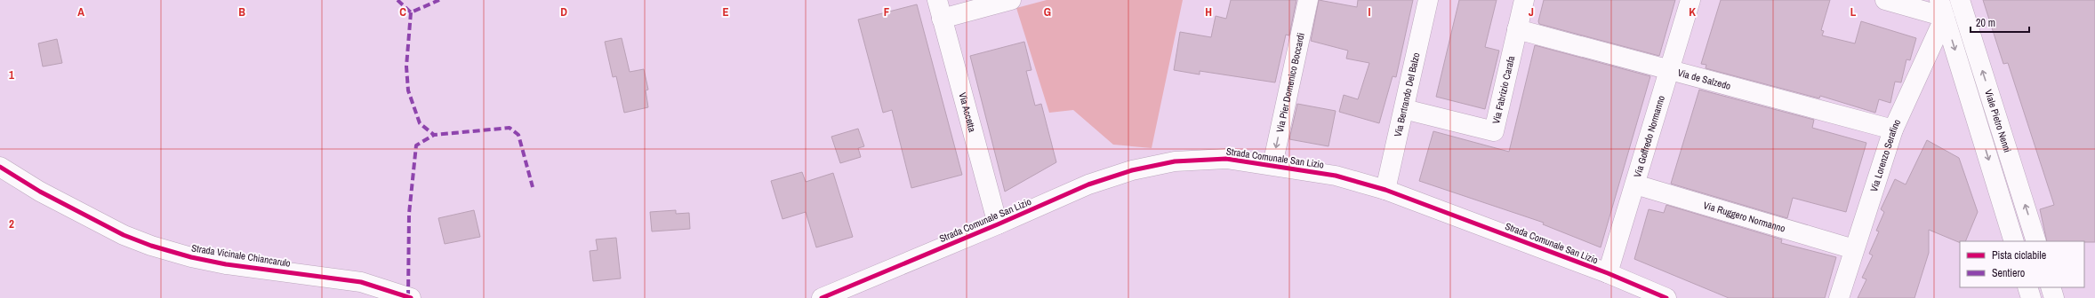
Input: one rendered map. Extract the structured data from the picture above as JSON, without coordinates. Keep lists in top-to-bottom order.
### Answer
{
  "streets": {
    "street": [
      "Via de Salzedo",
      "Via Pier Domenico Boccardi",
      "Via Fabrizio Carafa",
      "Via Bertrando Del Balzo",
      "Via Accetta",
      "Viale Pietro Nenni",
      "Via Goffredo Normanno",
      "Via Lorenzo Serafino",
      "Strada Comunale San Lizio",
      "Via Ruggero Normanno",
      "Strada Vicinale Chiancarulo"
    ]
  },
  "crossings": [
    ["Via de Salzedo", "Via Fabrizio Carafa"],
    ["Via de Salzedo", "Via Goffredo Normanno"],
    ["Via de Salzedo", "Via Lorenzo Serafino"],
    ["Via Pier Domenico Boccardi", "Strada Comunale San Lizio"],
    ["Via Fabrizio Carafa", "Via Bertrando Del Balzo"],
    ["Via Bertrando Del Balzo", "Strada Comunale San Lizio"],
    ["Via Accetta", "Strada Comunale San Lizio"],
    ["Viale Pietro Nenni", "Via Lorenzo Serafino"],
    ["Via Goffredo Normanno", "Strada Comunale San Lizio"],
    ["Via Goffredo Normanno", "Via Ruggero Normanno"],
    ["Via Lorenzo Serafino", "Via Ruggero Normanno"]
  ],
  "one_way": ["Via Pier Domenico Boccardi"],
  "legend": ["Pista ciclabile", "Sentiero"],
  "scale_bar": "20 m",
  "grid": {
    "columns": [
      "A",
      "B",
      "C",
      "D",
      "E",
      "F",
      "G",
      "H",
      "I",
      "J",
      "K",
      "L"
    ],
    "rows": ["1", "2"]
  }
}
